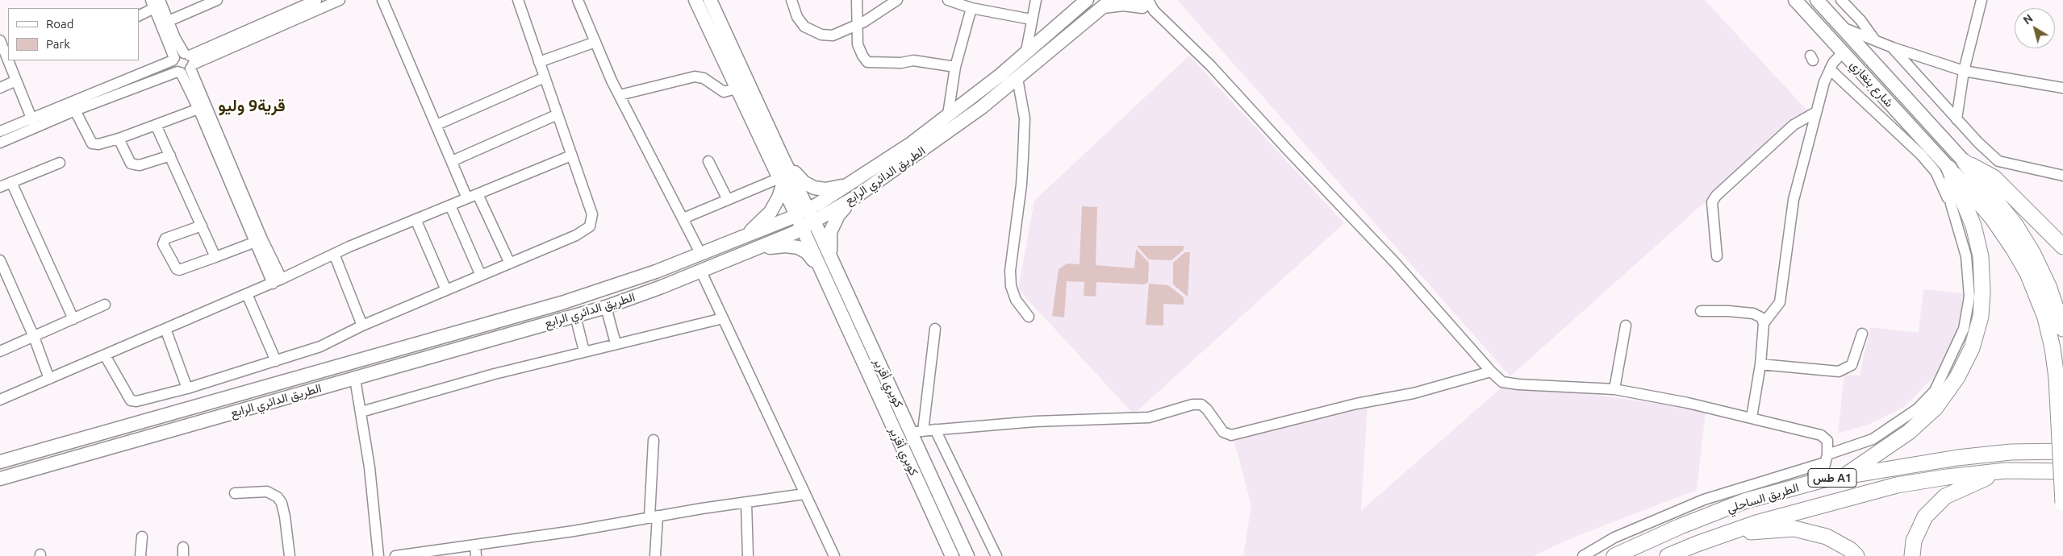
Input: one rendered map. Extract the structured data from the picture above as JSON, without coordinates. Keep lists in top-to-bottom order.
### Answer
{
  "streets": {
    "highway": ["طس A1", "الطريق الساحلي"],
    "main road": [
      "شارع بنغازي",
      "الطريق الدائري الرابع",
      "كويري أقزير",
      "كوبري أقزير"
    ]
  },
  "crossings": [
    ["الطريق الدائري الرابع", "كويري أقزير"],
    ["الطريق الدائري الرابع", "كوبري أقزير"]
  ],
  "districts": ["قرية9 وليو"],
  "legend": ["Road", "Park"],
  "north": "top left"
}
